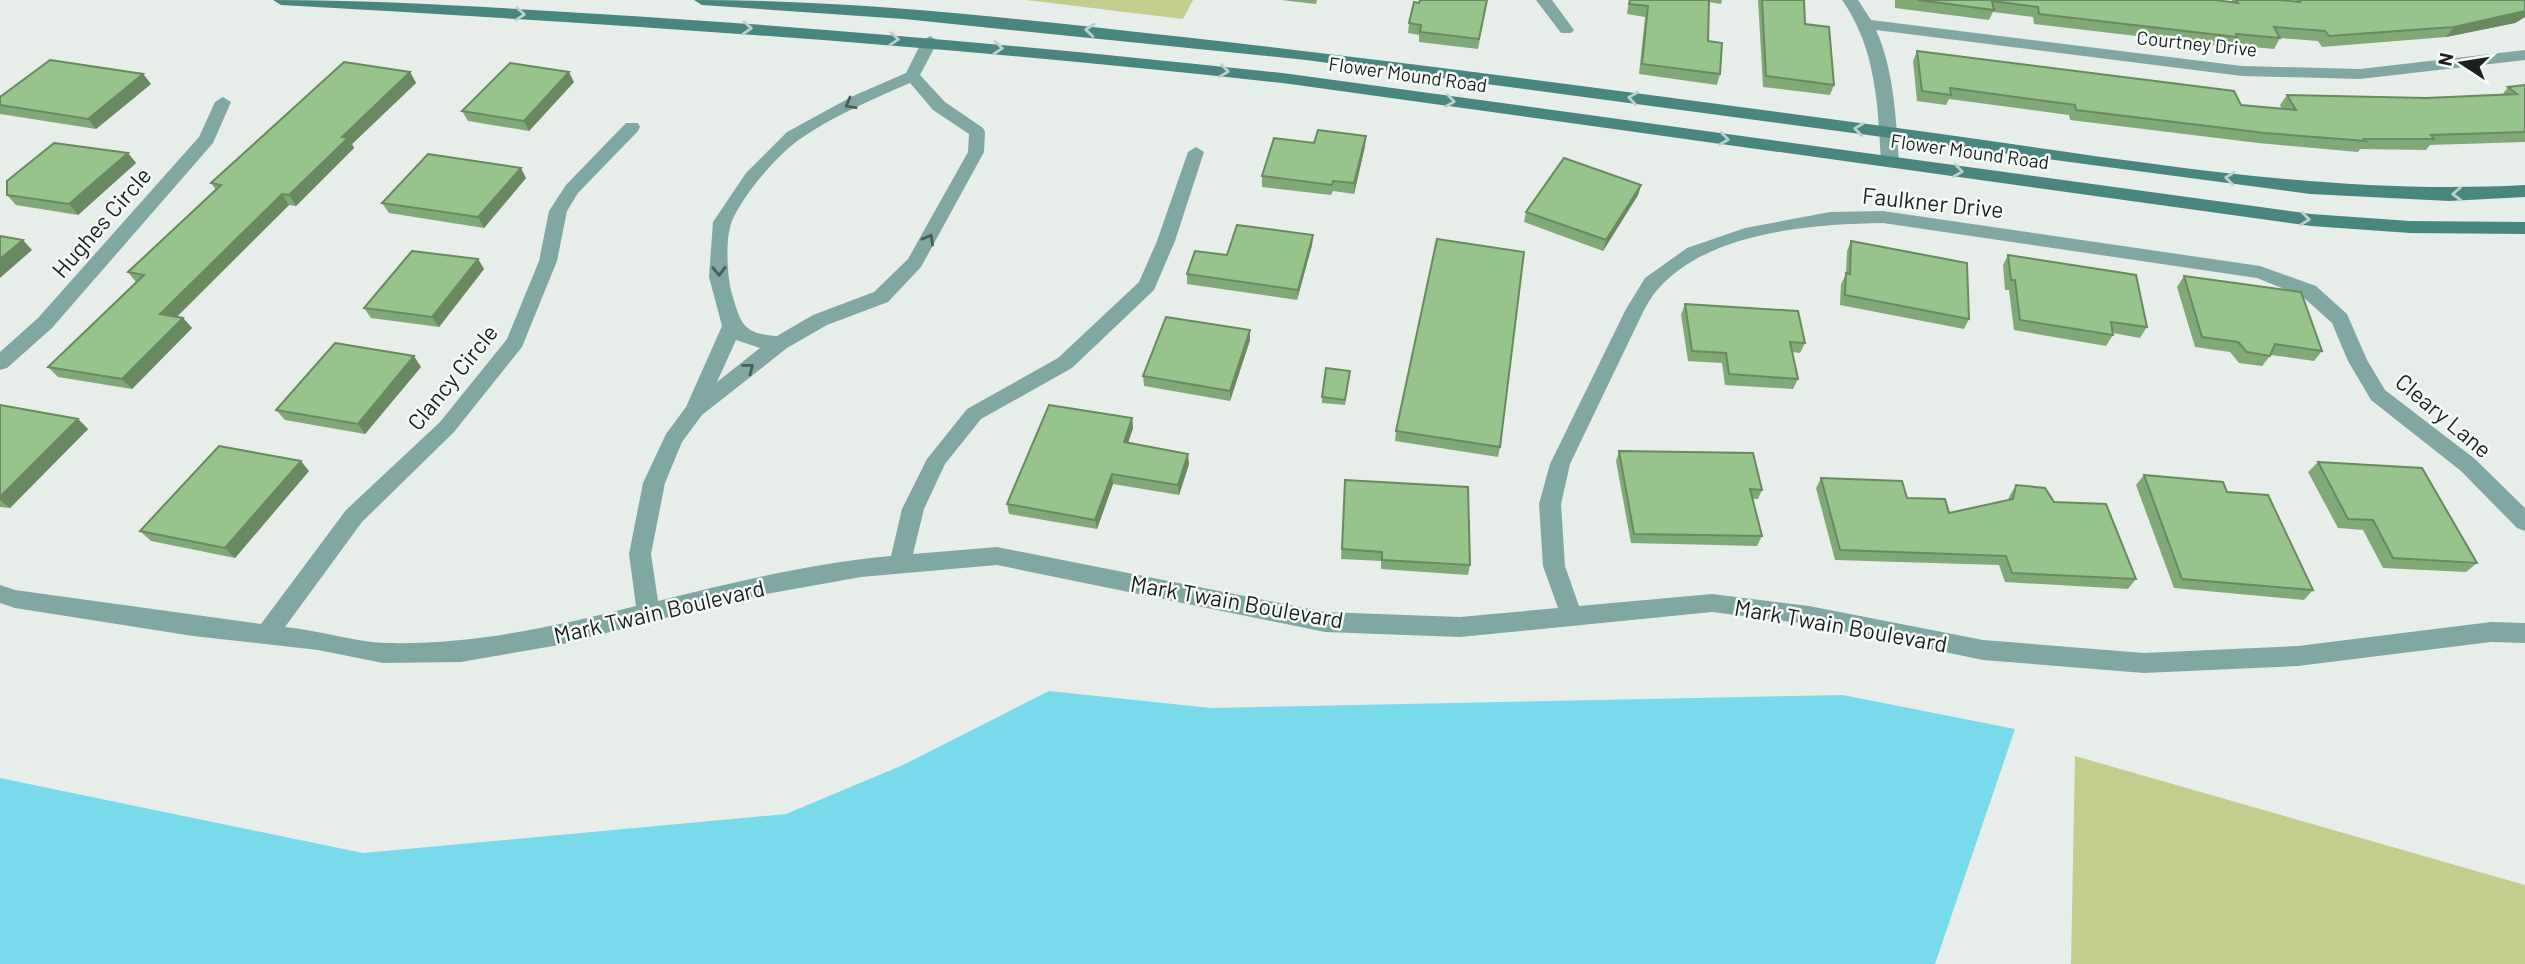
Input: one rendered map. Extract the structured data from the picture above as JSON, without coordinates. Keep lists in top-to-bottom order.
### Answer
{
  "streets": {
    "main road": ["Flower Mound Road"],
    "street": [
      "Courtney Drive",
      "Faulkner Drive",
      "Hughes Circle",
      "Clancy Circle",
      "Cleary Lane",
      "Mark Twain Boulevard"
    ]
  },
  "crossings": [
    ["Faulkner Drive", "Cleary Lane"],
    ["Faulkner Drive", "Mark Twain Boulevard"],
    ["Clancy Circle", "Mark Twain Boulevard"]
  ],
  "north": "left"
}
